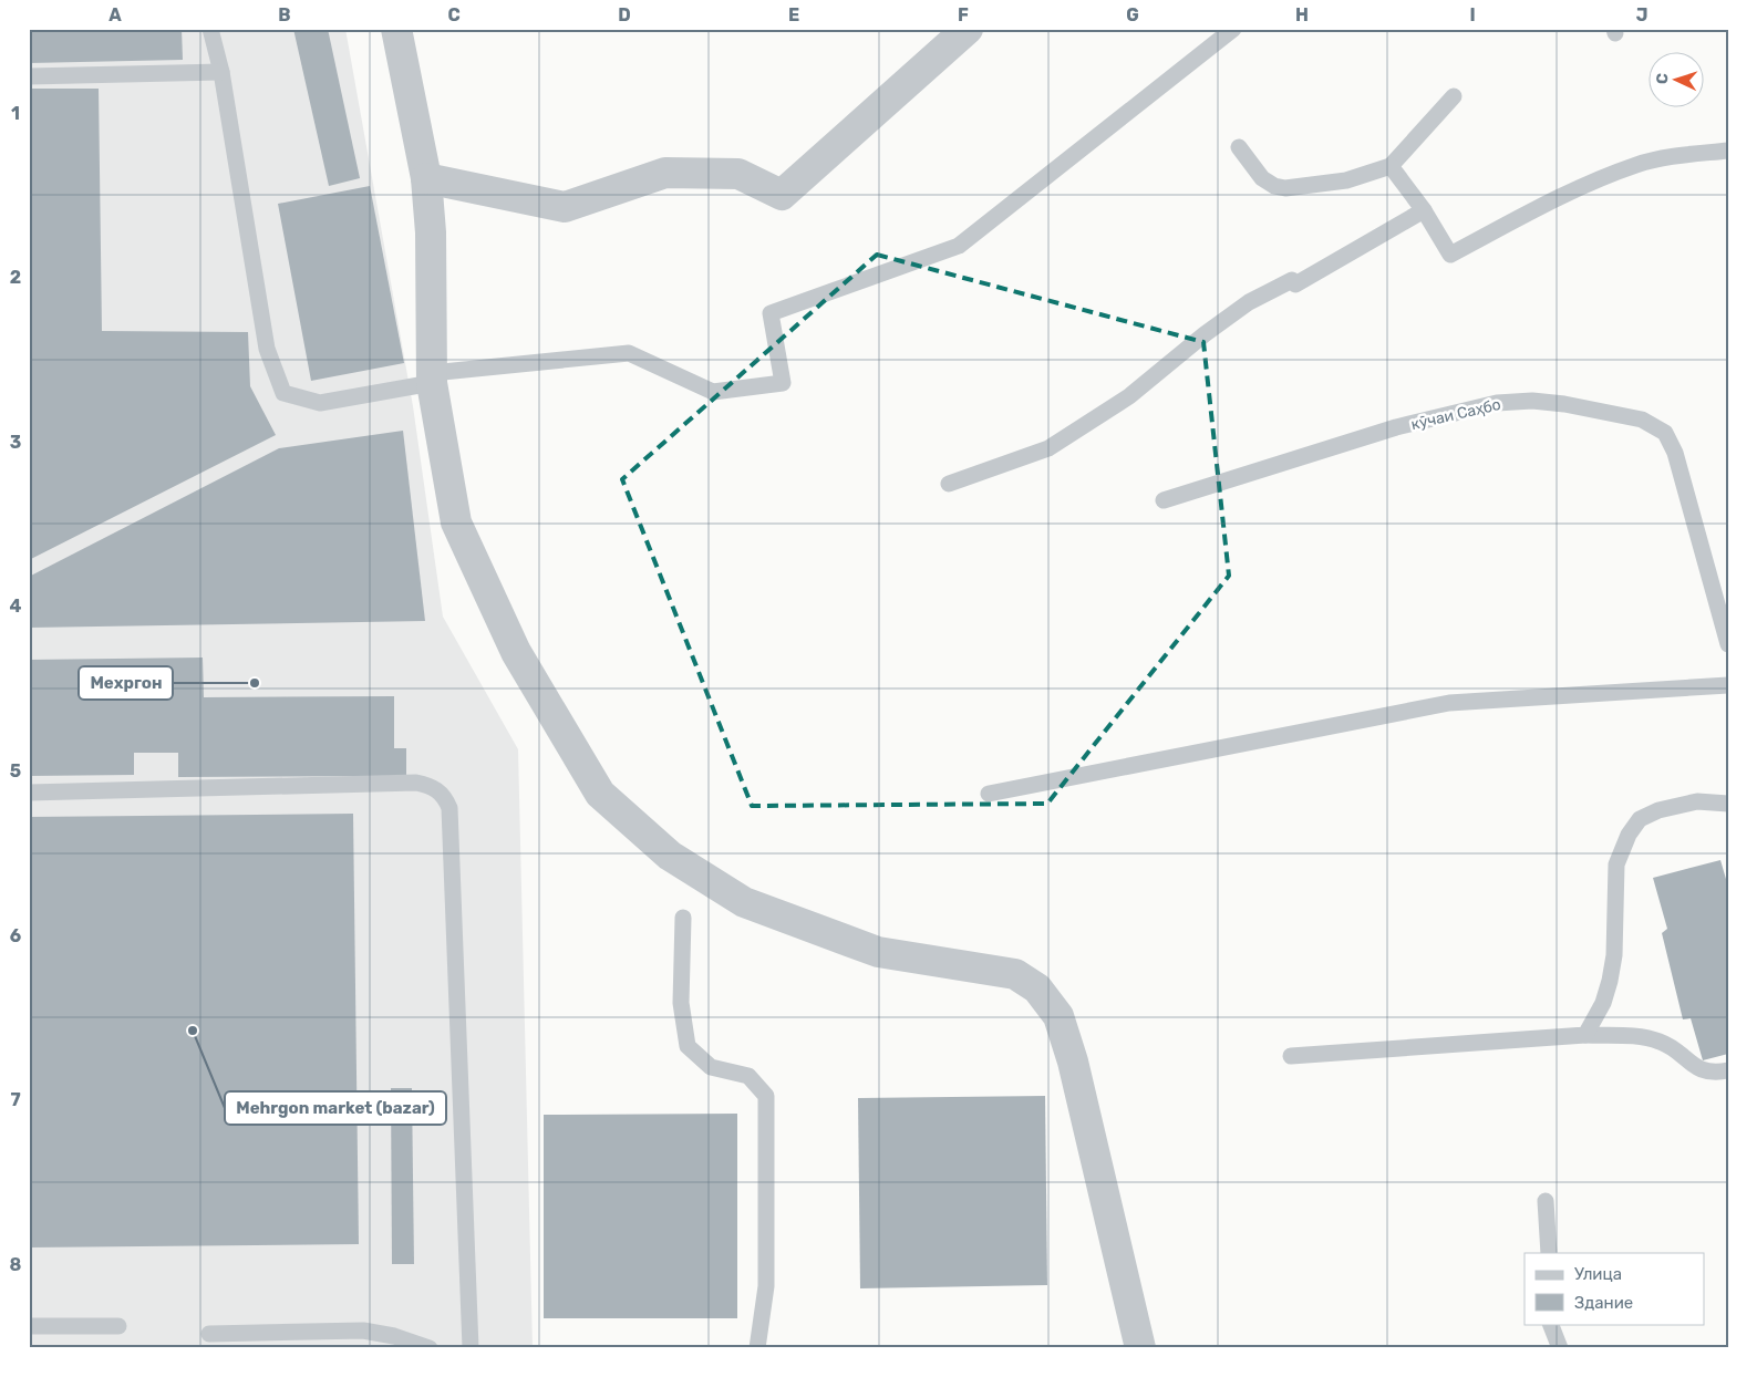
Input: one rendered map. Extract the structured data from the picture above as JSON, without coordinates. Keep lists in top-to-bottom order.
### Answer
{
  "streets": {
    "lane": ["кӯчаи Саҳбо"]
  },
  "places": ["Мехргон", "Mehrgon market (bazar)"],
  "legend": ["Улица", "Здание"],
  "north": "left",
  "grid": {
    "columns": [
      "A",
      "B",
      "C",
      "D",
      "E",
      "F",
      "G",
      "H",
      "I",
      "J"
    ],
    "rows": [
      "1",
      "2",
      "3",
      "4",
      "5",
      "6",
      "7",
      "8"
    ]
  }
}
